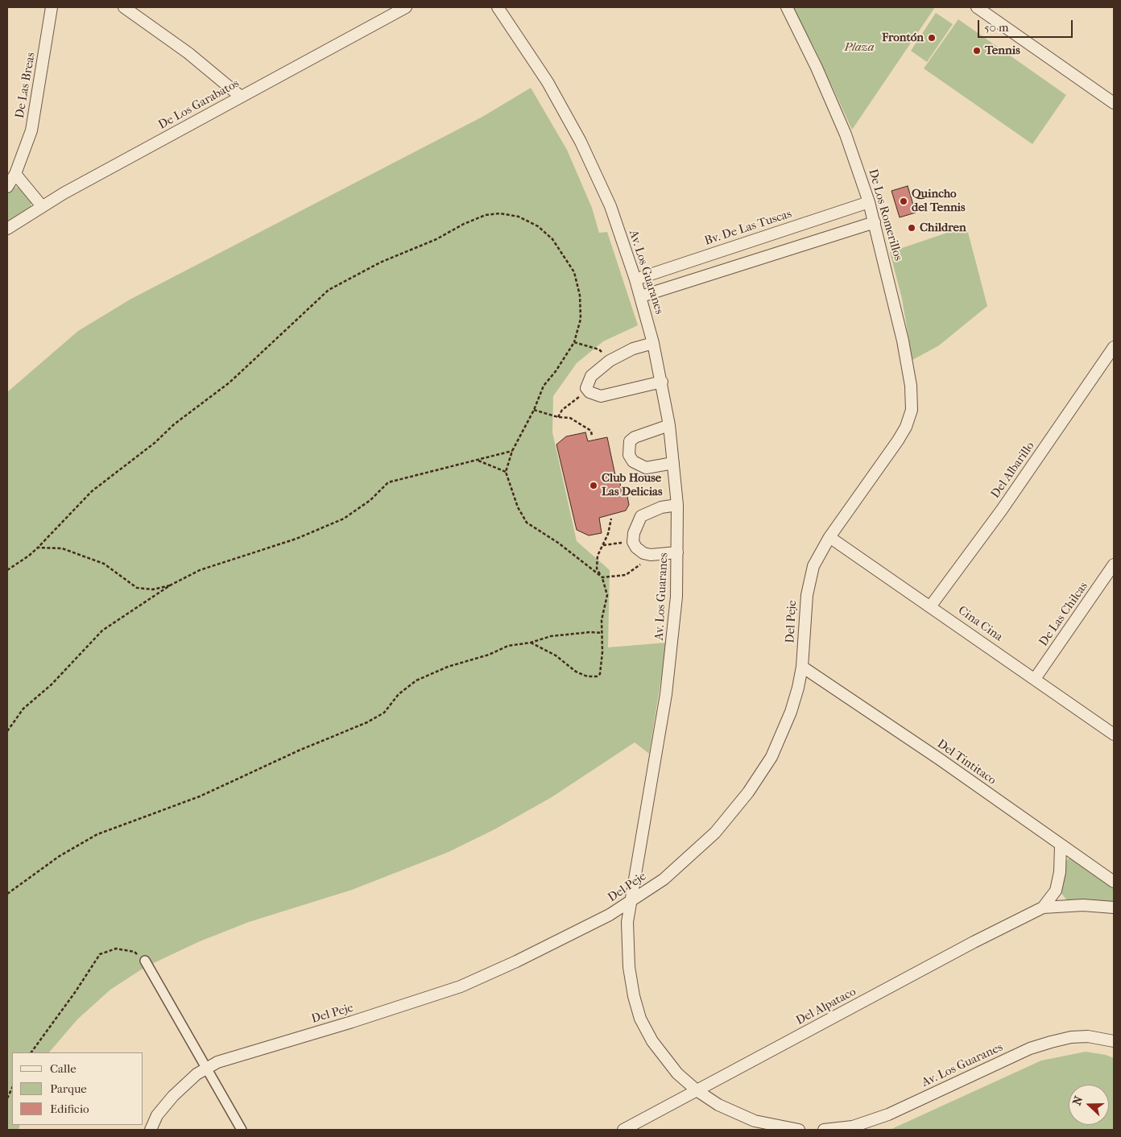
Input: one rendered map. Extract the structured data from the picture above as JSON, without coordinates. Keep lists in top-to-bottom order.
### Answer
{
  "streets": {
    "street": [
      "De Las Breas",
      "De Los Garabatos",
      "De Los Romerillos",
      "Bv. De Las Tuscas",
      "Av. Los Guaranes",
      "Del Albarillo",
      "De Las Chilcas",
      "Del Peje",
      "Cina Cina",
      "Del Tintitaco",
      "Del Alpataco"
    ]
  },
  "crossings": [
    ["De Los Romerillos", "Bv. De Las Tuscas"],
    ["De Los Romerillos", "Del Peje"],
    ["Bv. De Las Tuscas", "Av. Los Guaranes"],
    ["Av. Los Guaranes", "Del Peje"],
    ["Av. Los Guaranes", "Del Alpataco"],
    ["Del Albarillo", "Cina Cina"],
    ["De Las Chilcas", "Cina Cina"],
    ["Del Peje", "Cina Cina"],
    ["Del Peje", "Del Tintitaco"],
    ["Del Tintitaco", "Del Alpataco"]
  ],
  "parks": ["Plaza"],
  "places": [
    "Frontón",
    "Tennis",
    "Quincho del Tennis",
    "Children",
    "Club House Las Delicias"
  ],
  "legend": ["Calle", "Parque", "Edificio"],
  "scale_bar": "50 m",
  "north": "left"
}
